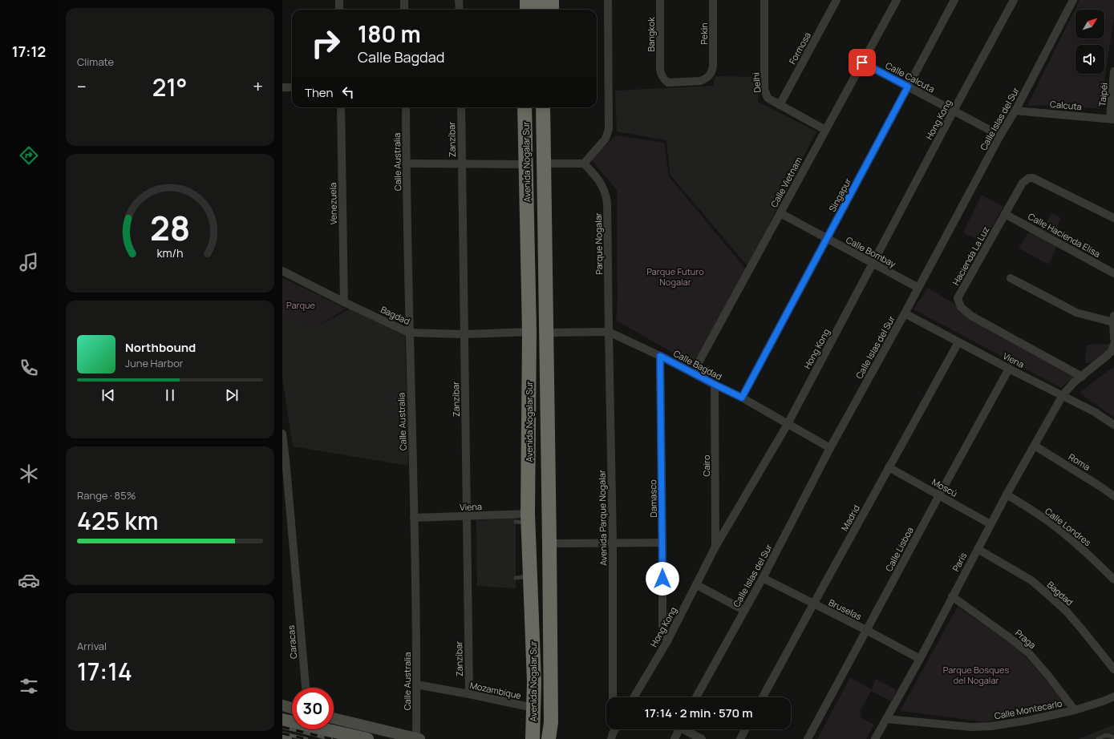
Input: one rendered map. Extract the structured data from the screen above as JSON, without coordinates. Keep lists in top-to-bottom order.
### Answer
{
  "streets": {
    "highway": ["Avenida Nogalar Sur"],
    "street": [
      "Pekin",
      "Bangkok",
      "Formosa",
      "Calle Calcuta",
      "Delhi",
      "Taipéi",
      "Calcuta",
      "Calle Islas del Sur",
      "Hong Kong",
      "Zanzíbar",
      "Calle Australia",
      "Calle Vietnam",
      "Singapur",
      "Venezuela",
      "Calle Hacienda Elisa",
      "Parque Nogalar",
      "Calle Bombay",
      "Hacienda La Luz",
      "Bagdad",
      "Viena",
      "Calle Bagdad",
      "Roma",
      "Cairo",
      "Moscú",
      "Damasco",
      "Avenida Parque Nogalar",
      "Madrid",
      "Calle Londres",
      "Calle Lisboa",
      "París",
      "Bruselas",
      "Praga",
      "Caracas",
      "Mozambique",
      "Calle Montecarlo"
    ]
  },
  "crossings": [
    ["Pekin", "Bangkok"],
    ["Formosa", "Delhi"],
    ["Calle Calcuta", "Calle Islas del Sur"],
    ["Calle Calcuta", "Hong Kong"],
    ["Calle Calcuta", "Calle Vietnam"],
    ["Calle Calcuta", "Singapur"],
    ["Delhi", "Calle Vietnam"],
    ["Taipéi", "Calcuta"],
    ["Calcuta", "Calle Islas del Sur"],
    ["Calle Islas del Sur", "Calle Bombay"],
    ["Calle Islas del Sur", "Viena"],
    ["Calle Islas del Sur", "Calle Bagdad"],
    ["Calle Islas del Sur", "Bruselas"],
    ["Hong Kong", "Calle Bombay"],
    ["Hong Kong", "Calle Bagdad"],
    ["Hong Kong", "Cairo"],
    ["Hong Kong", "Damasco"],
    ["Zanzíbar", "Bagdad"],
    ["Zanzíbar", "Viena"],
    ["Zanzíbar", "Mozambique"],
    ["Calle Australia", "Bagdad"],
    ["Calle Australia", "Viena"],
    ["Calle Australia", "Mozambique"],
    ["Avenida Nogalar Sur", "Bagdad"],
    ["Avenida Nogalar Sur", "Viena"],
    ["Avenida Nogalar Sur", "Calle Bagdad"],
    ["Avenida Nogalar Sur", "Mozambique"],
    ["Calle Vietnam", "Calle Bombay"],
    ["Calle Vietnam", "Calle Bagdad"],
    ["Singapur", "Calle Bombay"],
    ["Singapur", "Calle Bagdad"],
    ["Venezuela", "Bagdad"],
    ["Calle Hacienda Elisa", "Hacienda La Luz"],
    ["Parque Nogalar", "Calle Bagdad"],
    ["Parque Nogalar", "Avenida Parque Nogalar"],
    ["Bagdad", "París"],
    ["Viena", "Madrid"],
    ["Viena", "Calle Lisboa"],
    ["Viena", "París"],
    ["Calle Bagdad", "Cairo"],
    ["Calle Bagdad", "Damasco"],
    ["Calle Bagdad", "Avenida Parque Nogalar"],
    ["Roma", "París"],
    ["Moscú", "Madrid"],
    ["Moscú", "Calle Lisboa"],
    ["Moscú", "París"],
    ["Madrid", "Bruselas"],
    ["Calle Londres", "París"],
    ["Calle Lisboa", "Bruselas"],
    ["París", "Bruselas"],
    ["París", "Praga"],
    ["París", "Calle Montecarlo"],
    ["Praga", "Calle Montecarlo"]
  ],
  "parks": ["Parque Futuro Nogalar", "Parque", "Parque Bosques del Nogalar"],
  "north": "top right",
  "page": {
    "tabs": "17:12",
    "tile": [
      "Climate",
      ["Range · 85%", "425 km"],
      ["Arrival", "17:14"]
    ],
    "turn": ["180 m", "Calle Bagdad"],
    "heat": ["−", "21°", "+"],
    "then": "Then",
    "song": ["Northbound", "June Harbor"],
    "limit": "30",
    "trip": "17:14 · 2 min · 570 m",
    "gauge": ["28", "km/h"]
  }
}
